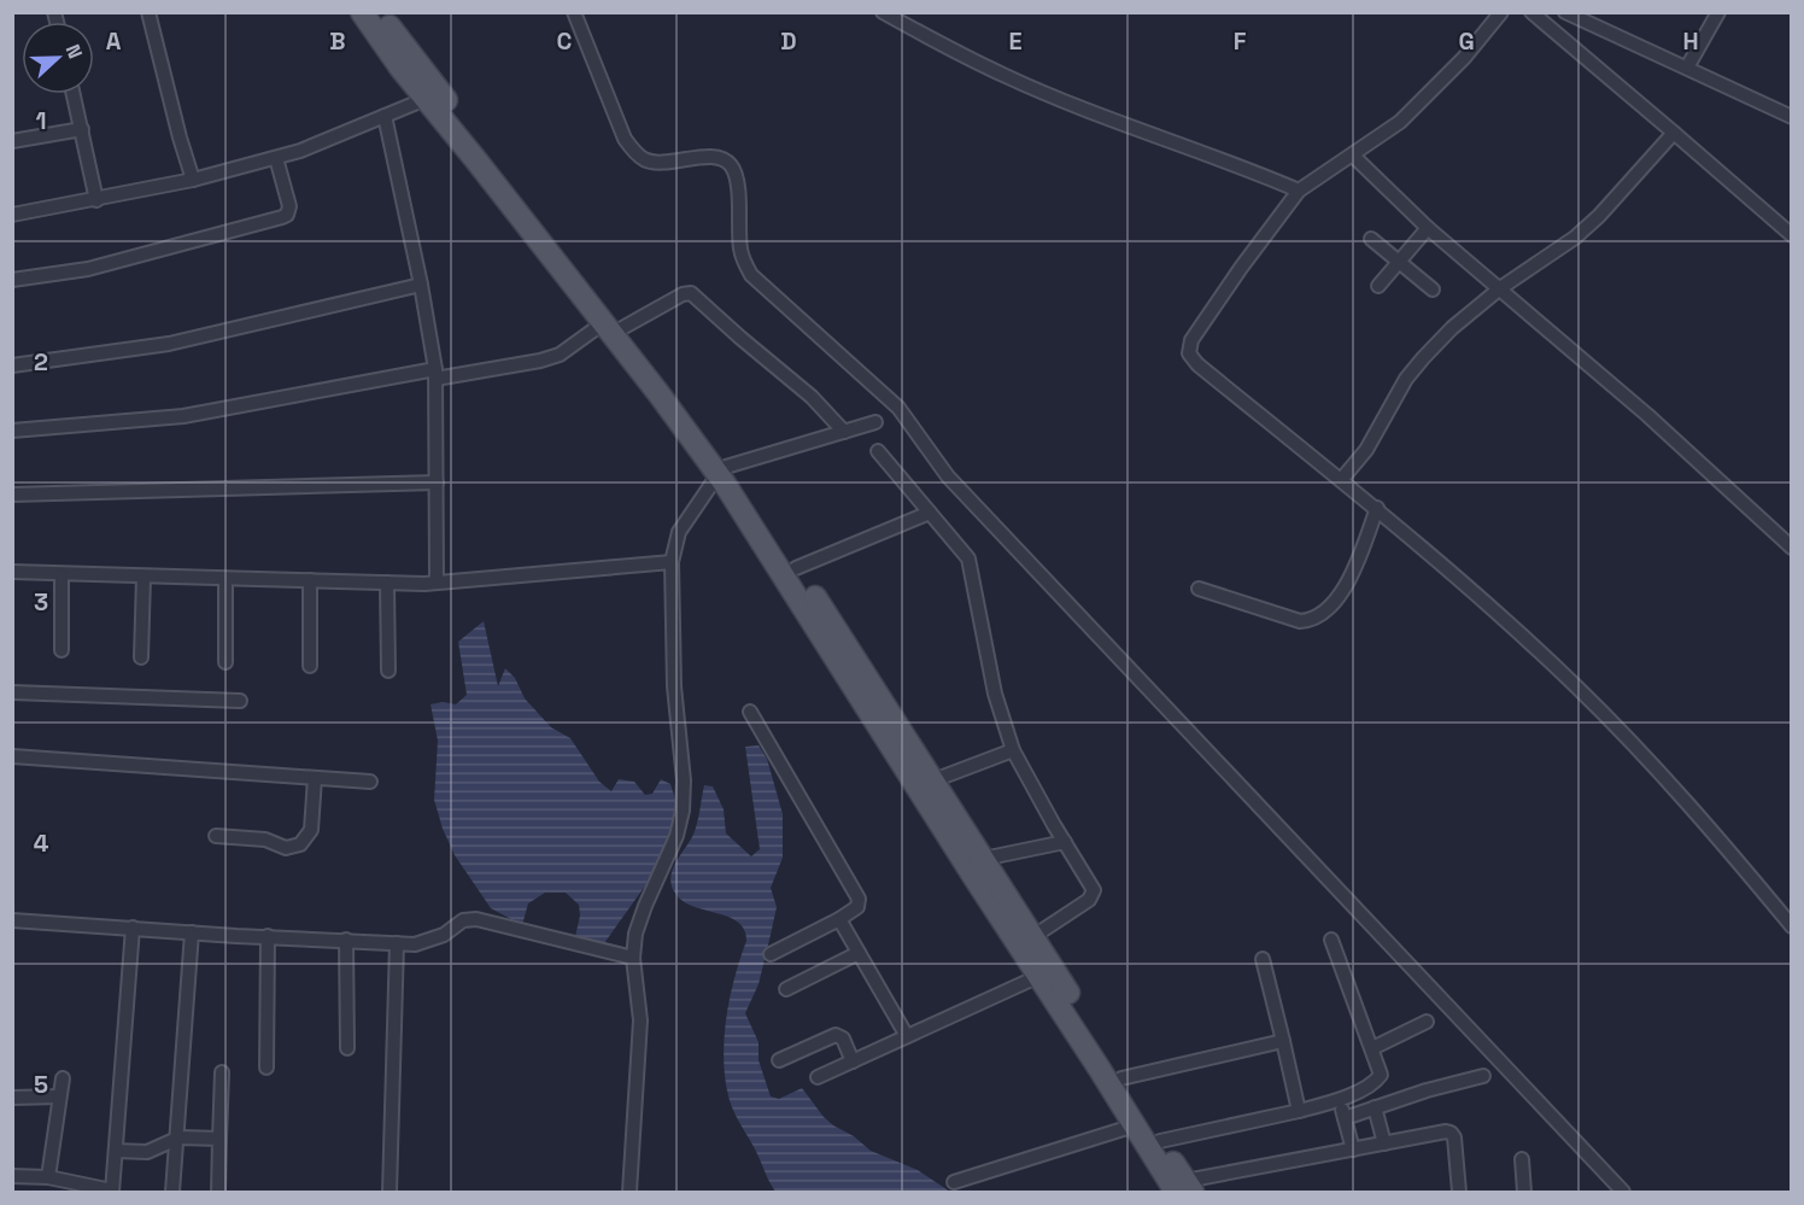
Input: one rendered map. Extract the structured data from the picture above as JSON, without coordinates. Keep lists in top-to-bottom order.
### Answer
{
  "north": "right",
  "grid": {
    "columns": [
      "A",
      "B",
      "C",
      "D",
      "E",
      "F",
      "G",
      "H"
    ],
    "rows": [
      "1",
      "2",
      "3",
      "4",
      "5"
    ]
  }
}
